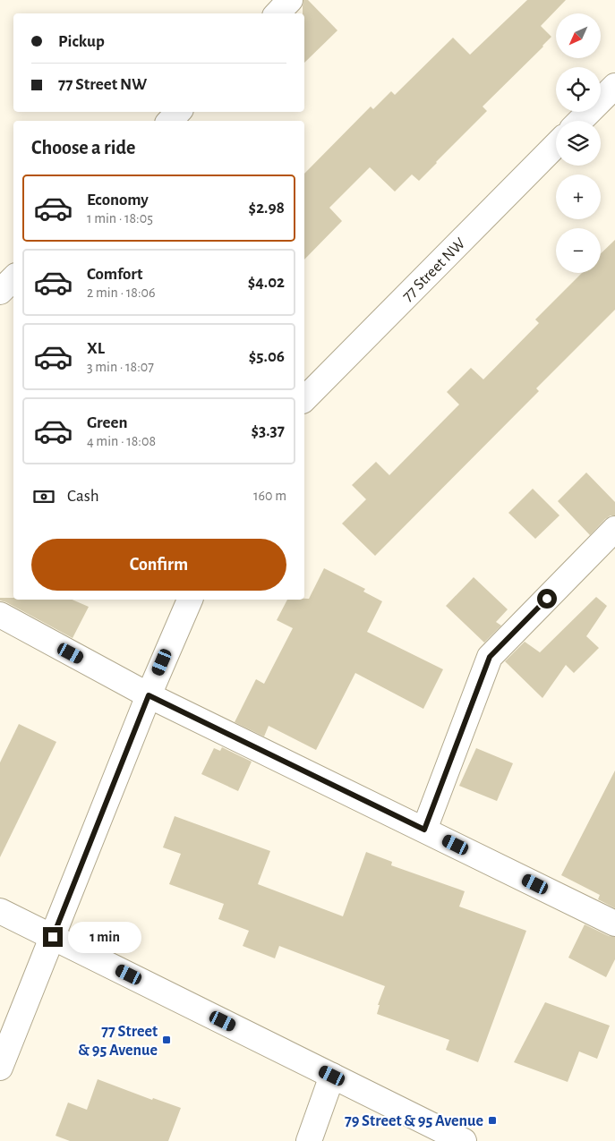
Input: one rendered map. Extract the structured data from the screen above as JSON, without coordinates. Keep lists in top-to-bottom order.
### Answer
{
  "streets": {
    "street": ["77 Street NW"]
  },
  "places": {
    "transit": ["77 Street & 95 Avenue", "79 Street & 95 Avenue"]
  },
  "north": "bottom left",
  "page": {
    "map_buttons": ["+", "−"],
    "banner": ["Pickup", "77 Street NW"],
    "heading": "Choose a ride",
    "list": [
      {
        "name": "Economy",
        "note": "1 min · 18:05",
        "value": "$2.98"
      },
      {
        "name": "Comfort",
        "note": "2 min · 18:06",
        "value": "$4.02"
      },
      {
        "name": "XL",
        "note": "3 min · 18:07",
        "value": "$5.06"
      },
      {
        "name": "Green",
        "note": "4 min · 18:08",
        "value": "$3.37"
      }
    ],
    "pay": ["Cash", "160 m"],
    "buttons": "Confirm",
    "bubble": "1 min"
  }
}
